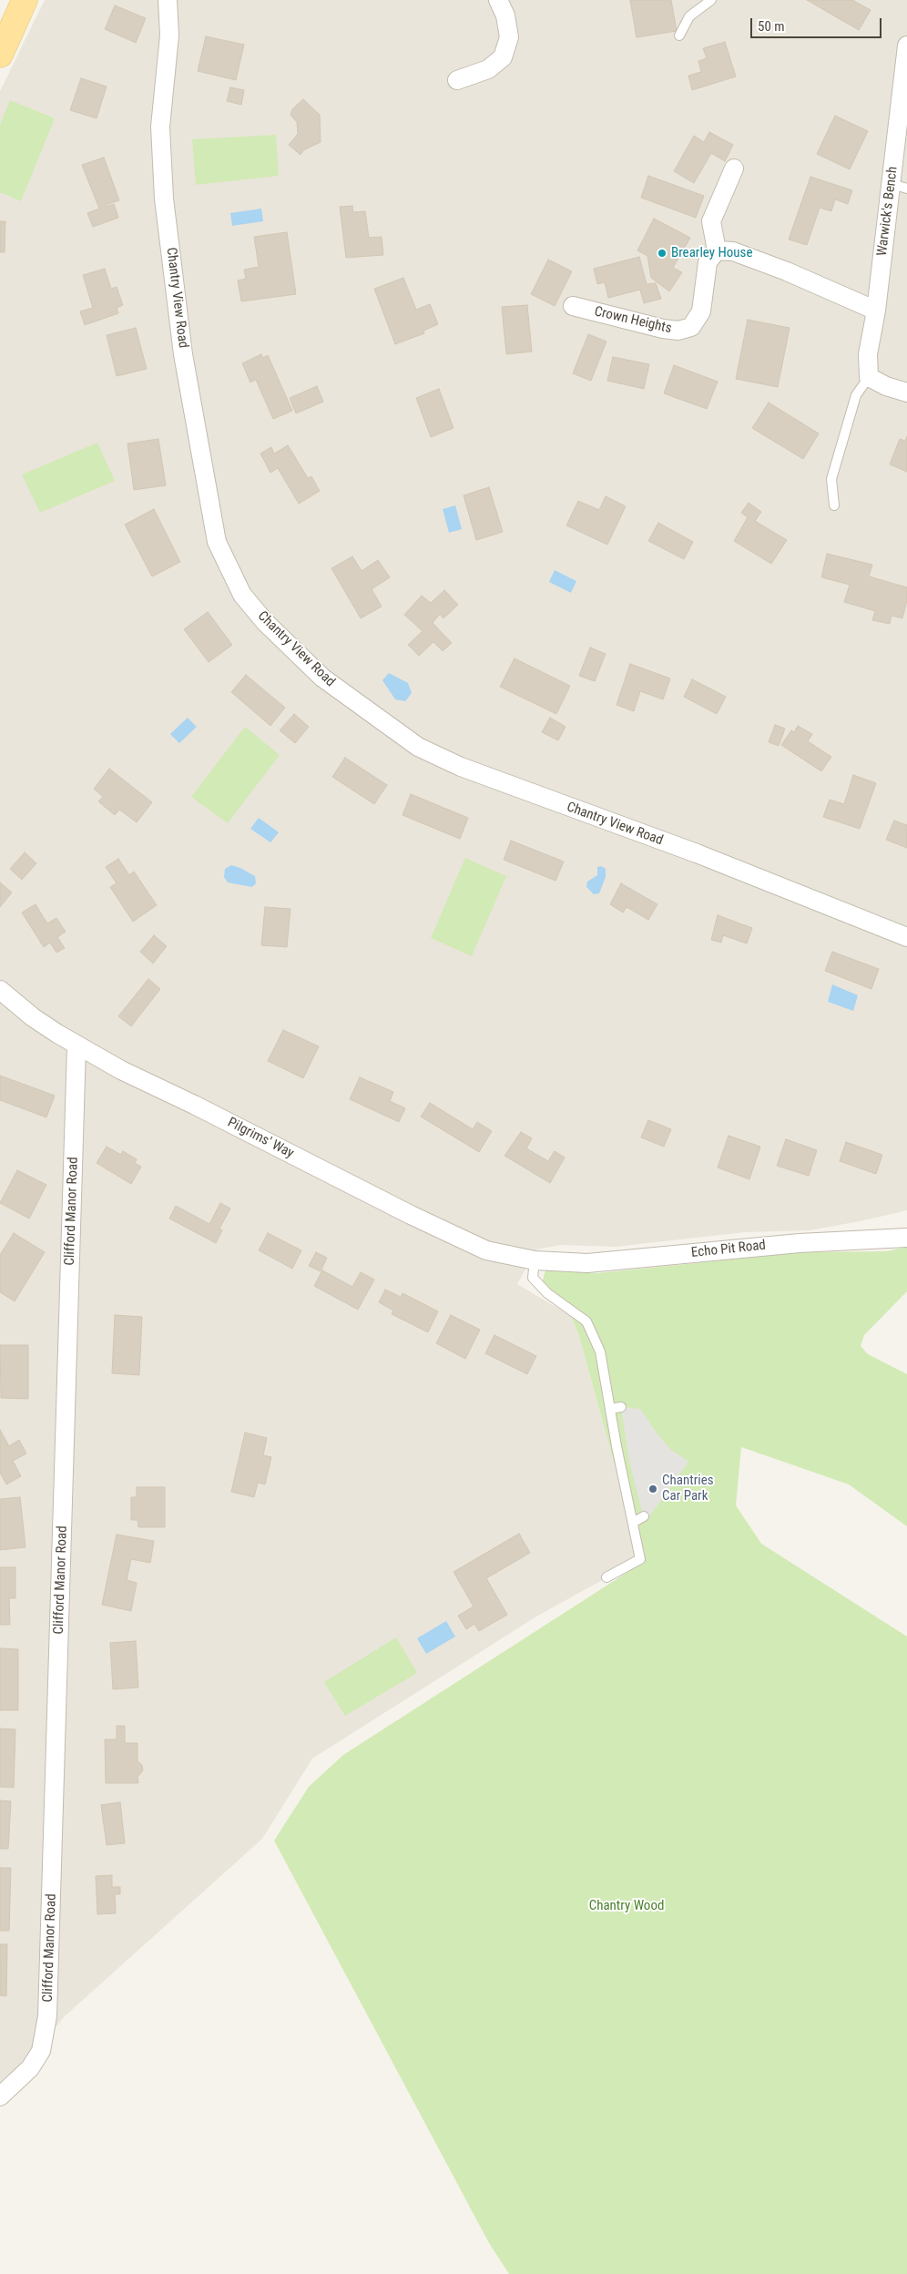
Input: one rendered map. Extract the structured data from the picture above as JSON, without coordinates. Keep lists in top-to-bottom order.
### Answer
{
  "streets": {
    "street": [
      "Warwick's Bench",
      "Chantry View Road",
      "Crown Heights",
      "Pilgrims' Way",
      "Clifford Manor Road",
      "Echo Pit Road"
    ]
  },
  "crossings": [
    ["Pilgrims' Way", "Clifford Manor Road"],
    ["Pilgrims' Way", "Echo Pit Road"]
  ],
  "parks": ["Chantry Wood"],
  "places": ["Brearley House", "Chantries Car Park"],
  "scale_bar": "50 m"
}
